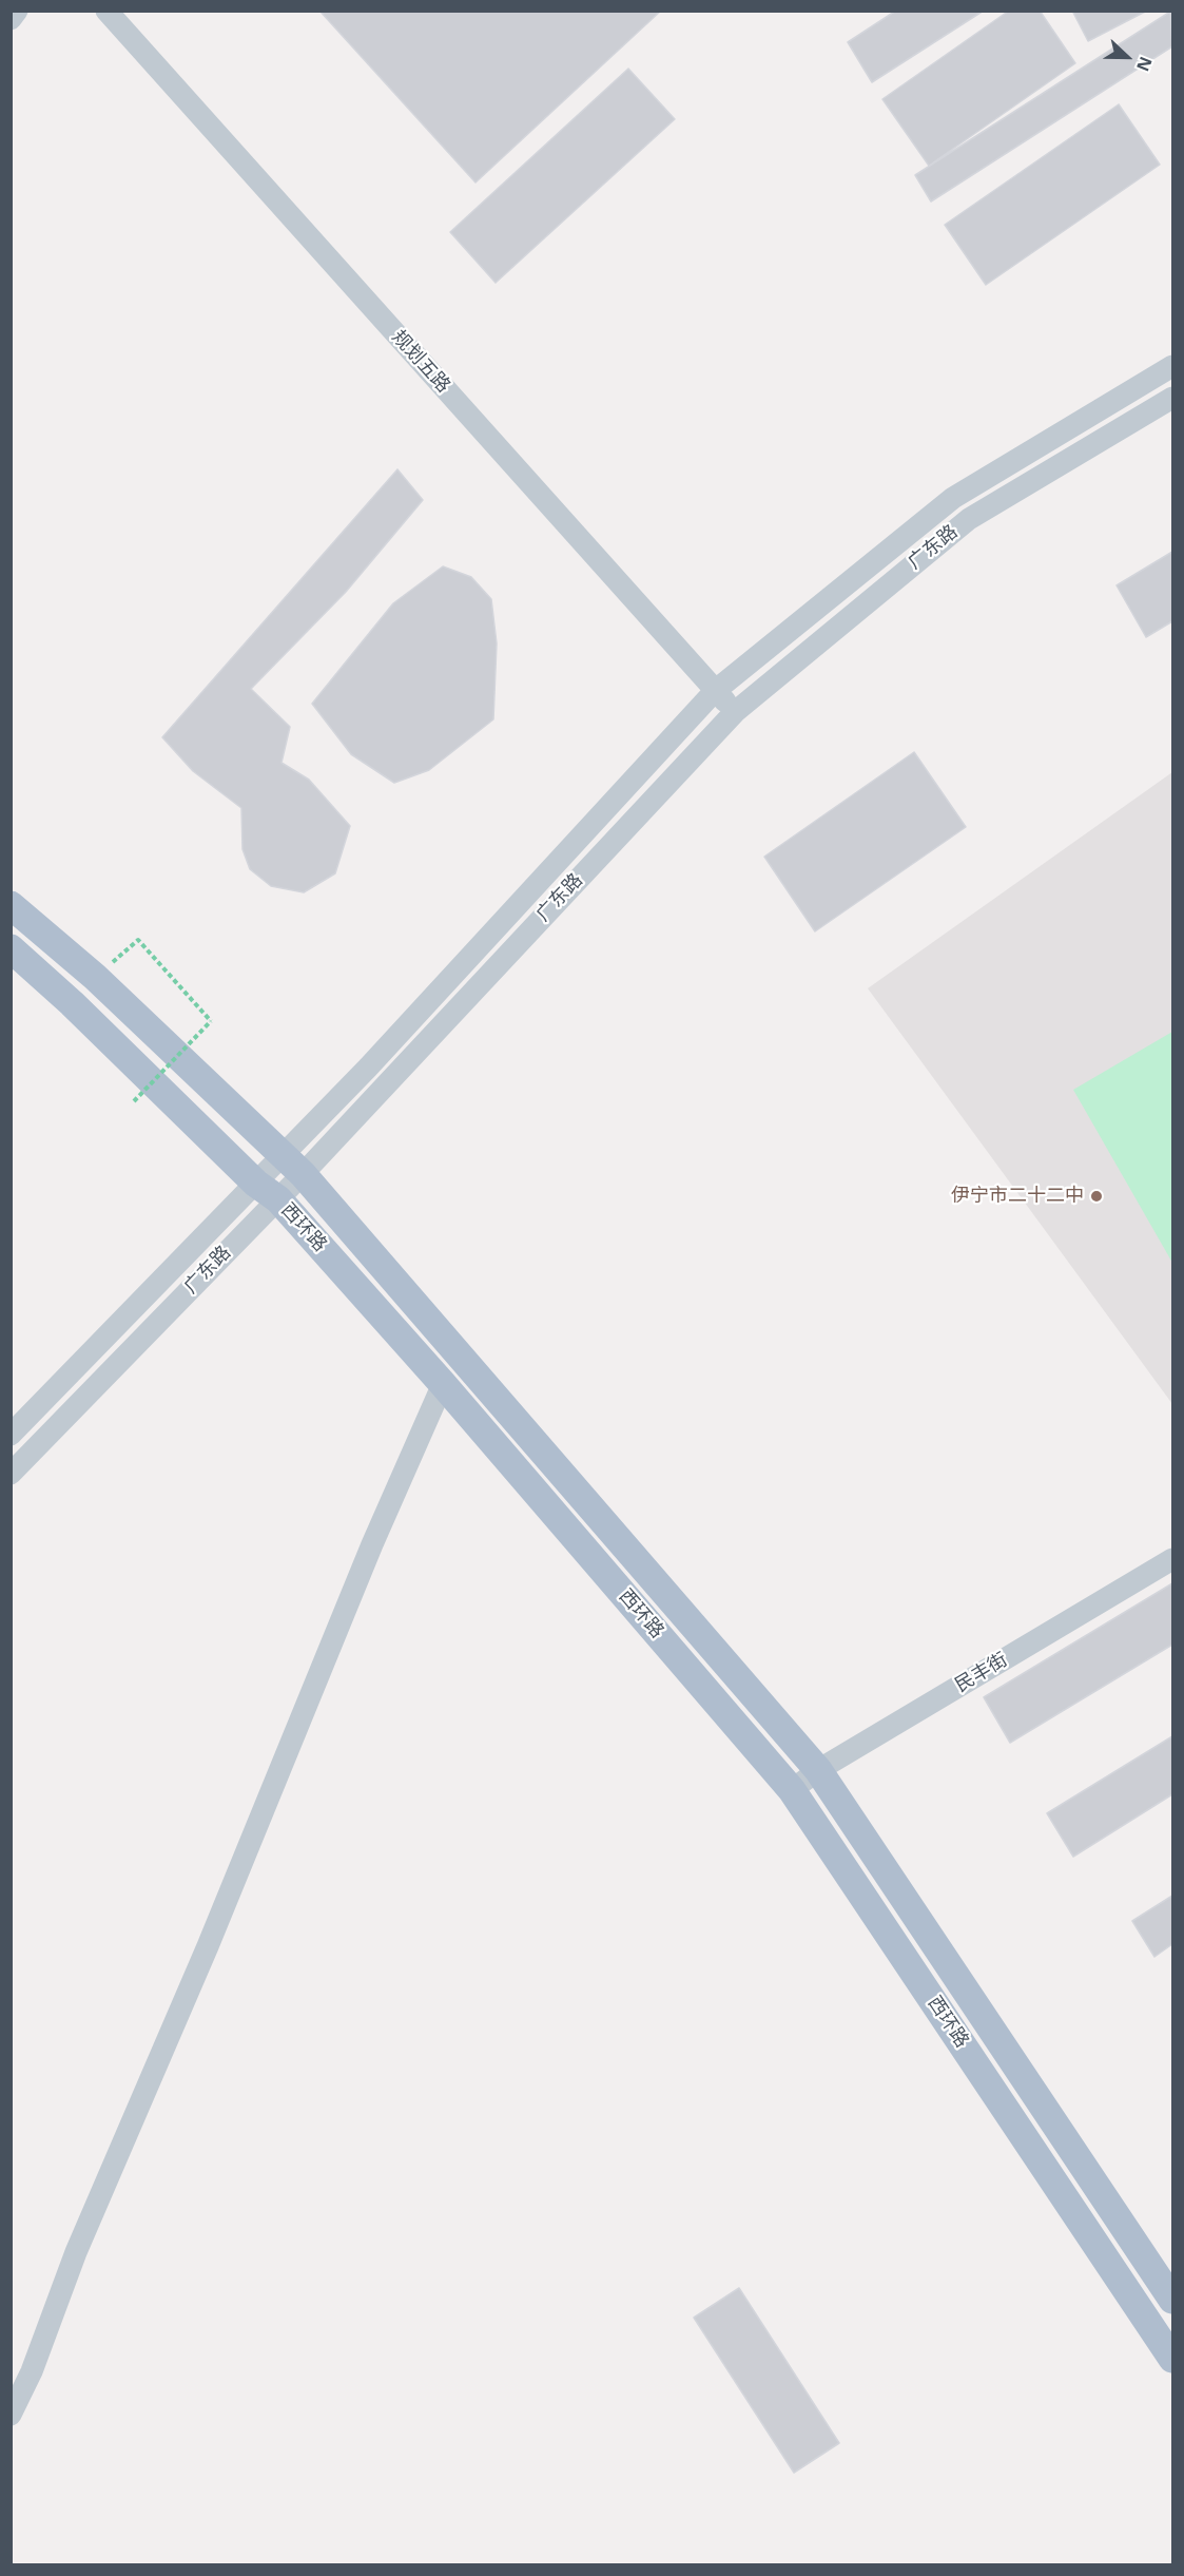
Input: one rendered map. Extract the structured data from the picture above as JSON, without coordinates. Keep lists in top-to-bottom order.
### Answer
{
  "streets": {
    "main road": ["西环路"],
    "street": ["规划五路", "广东路", "民丰街"]
  },
  "crossings": [
    ["规划五路", "广东路"],
    ["广东路", "西环路"],
    ["西环路", "民丰街"]
  ],
  "places": ["伊宁市二十二中"],
  "north": "right"
}
